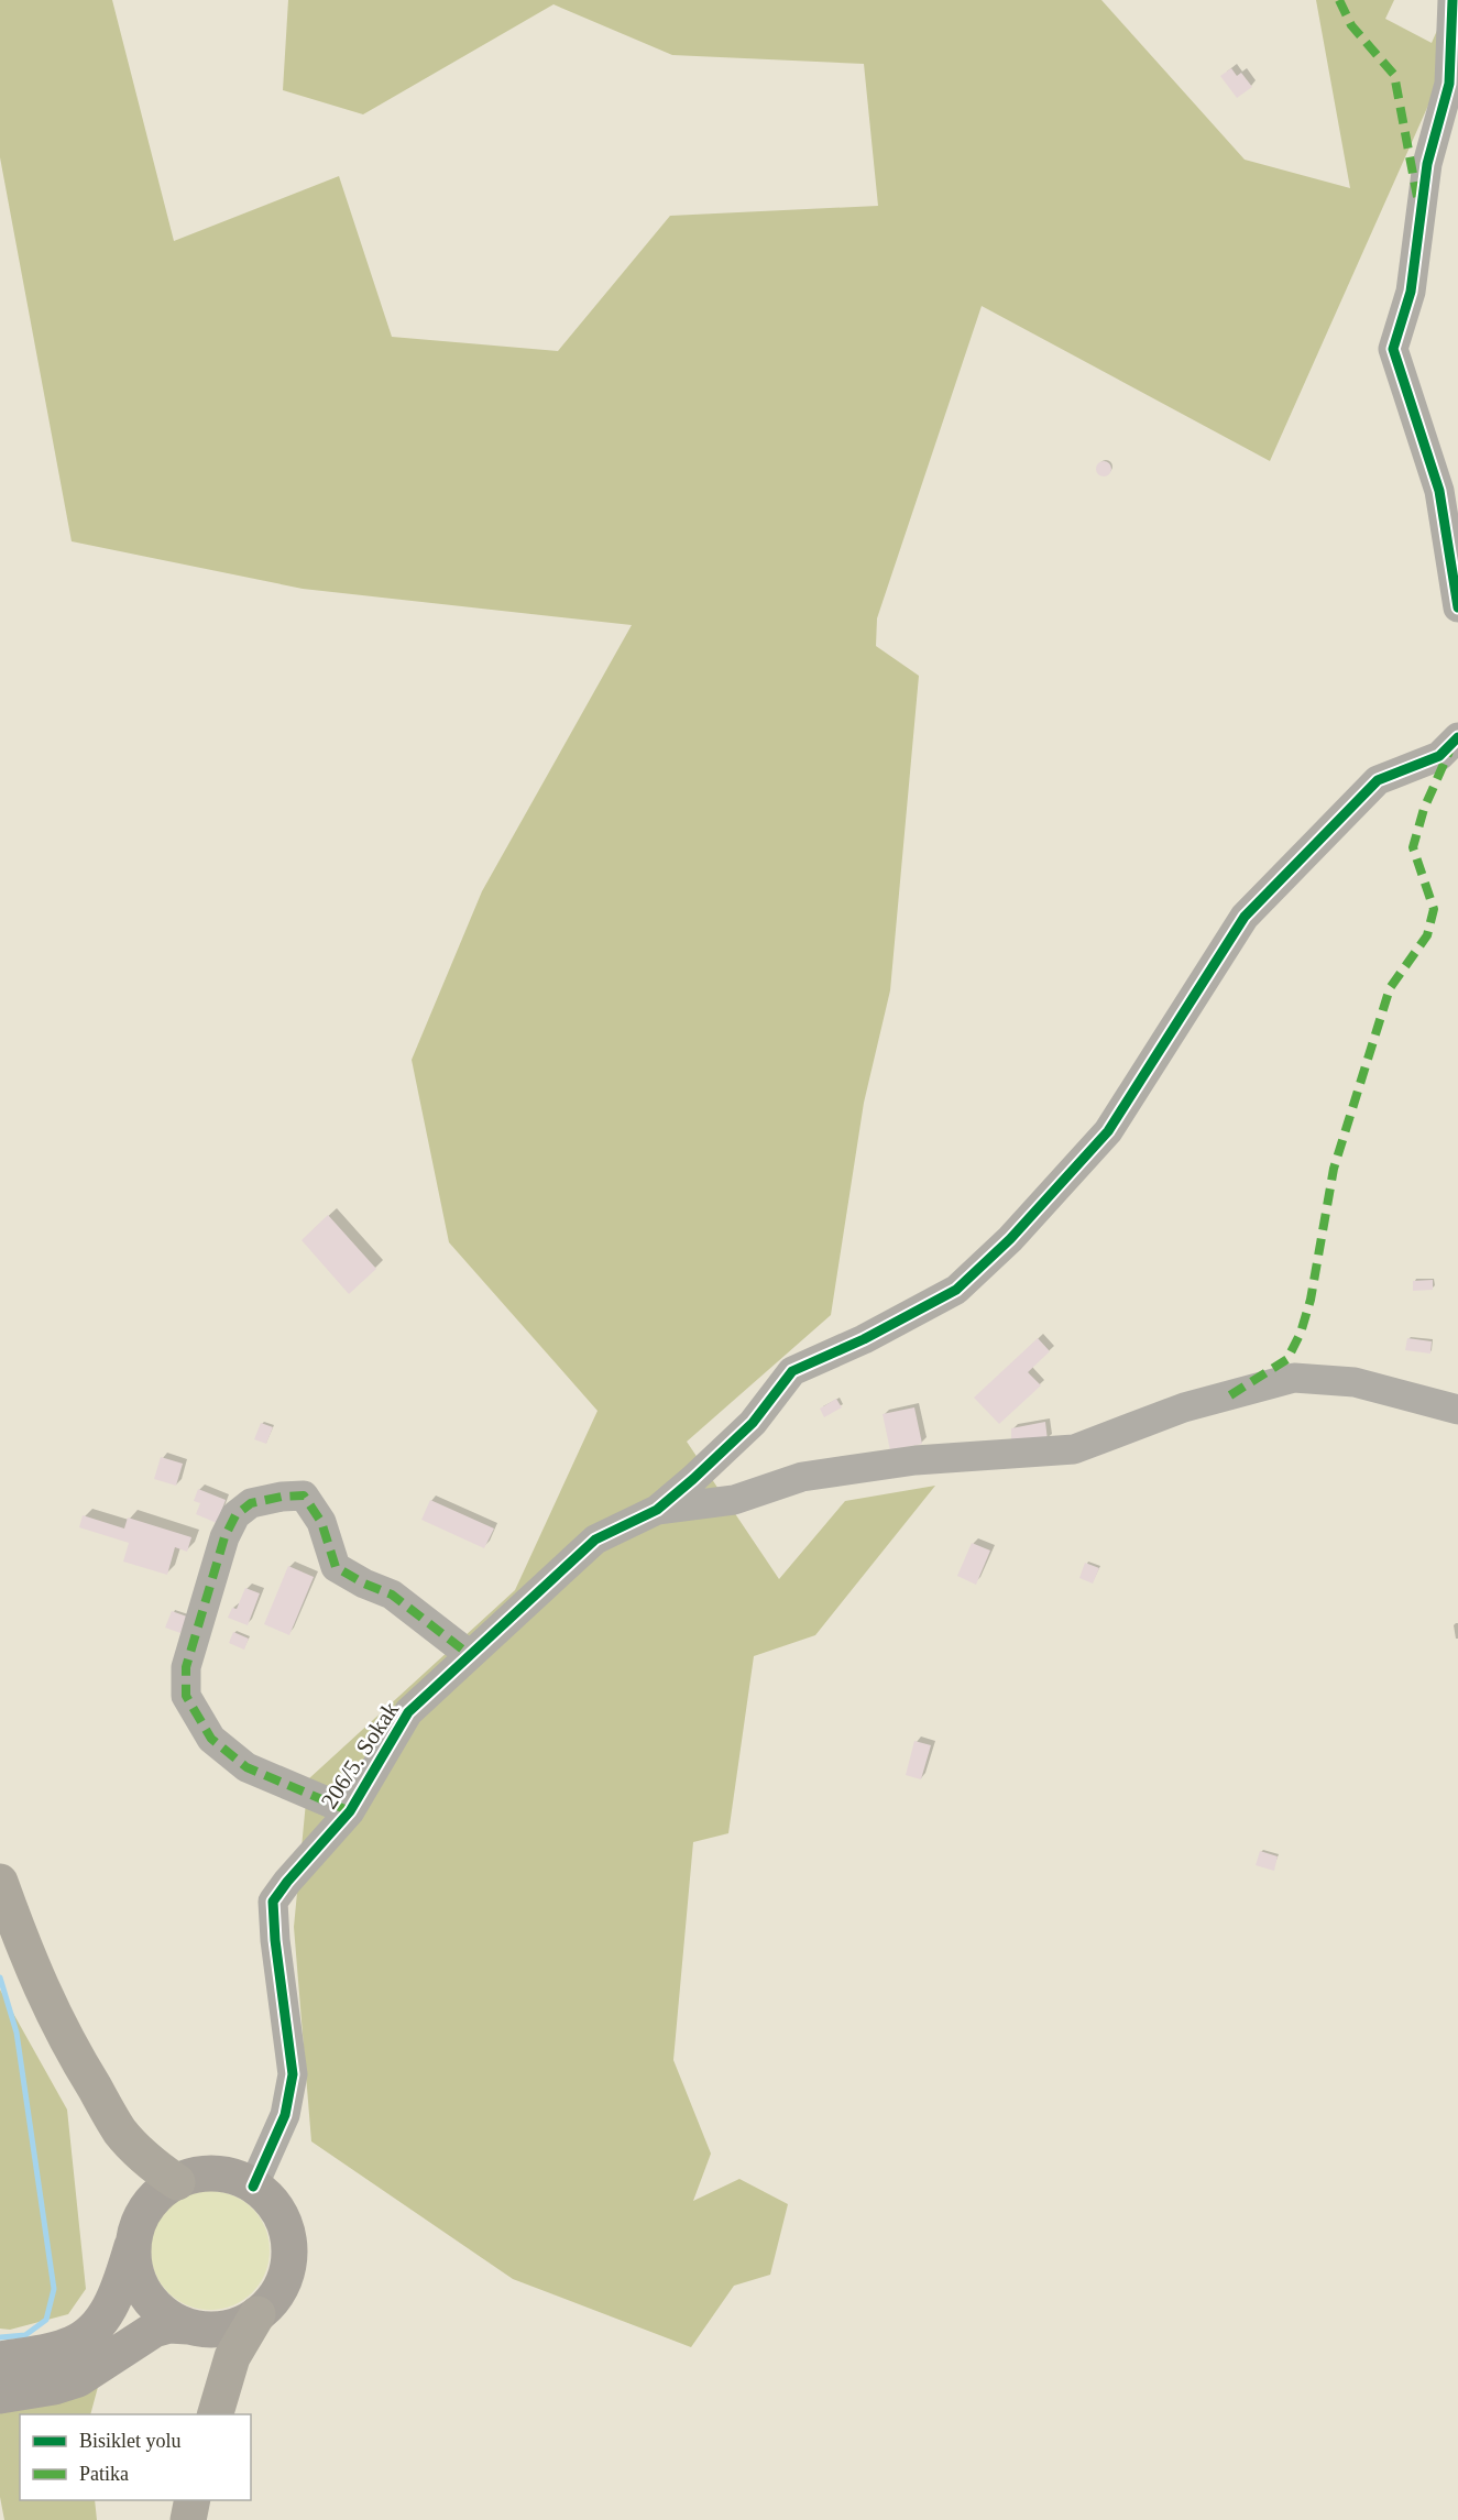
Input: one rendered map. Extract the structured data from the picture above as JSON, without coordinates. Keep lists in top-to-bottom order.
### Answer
{
  "streets": {
    "street": ["206/5. Sokak"]
  },
  "legend": ["Bisiklet yolu", "Patika"]
}
